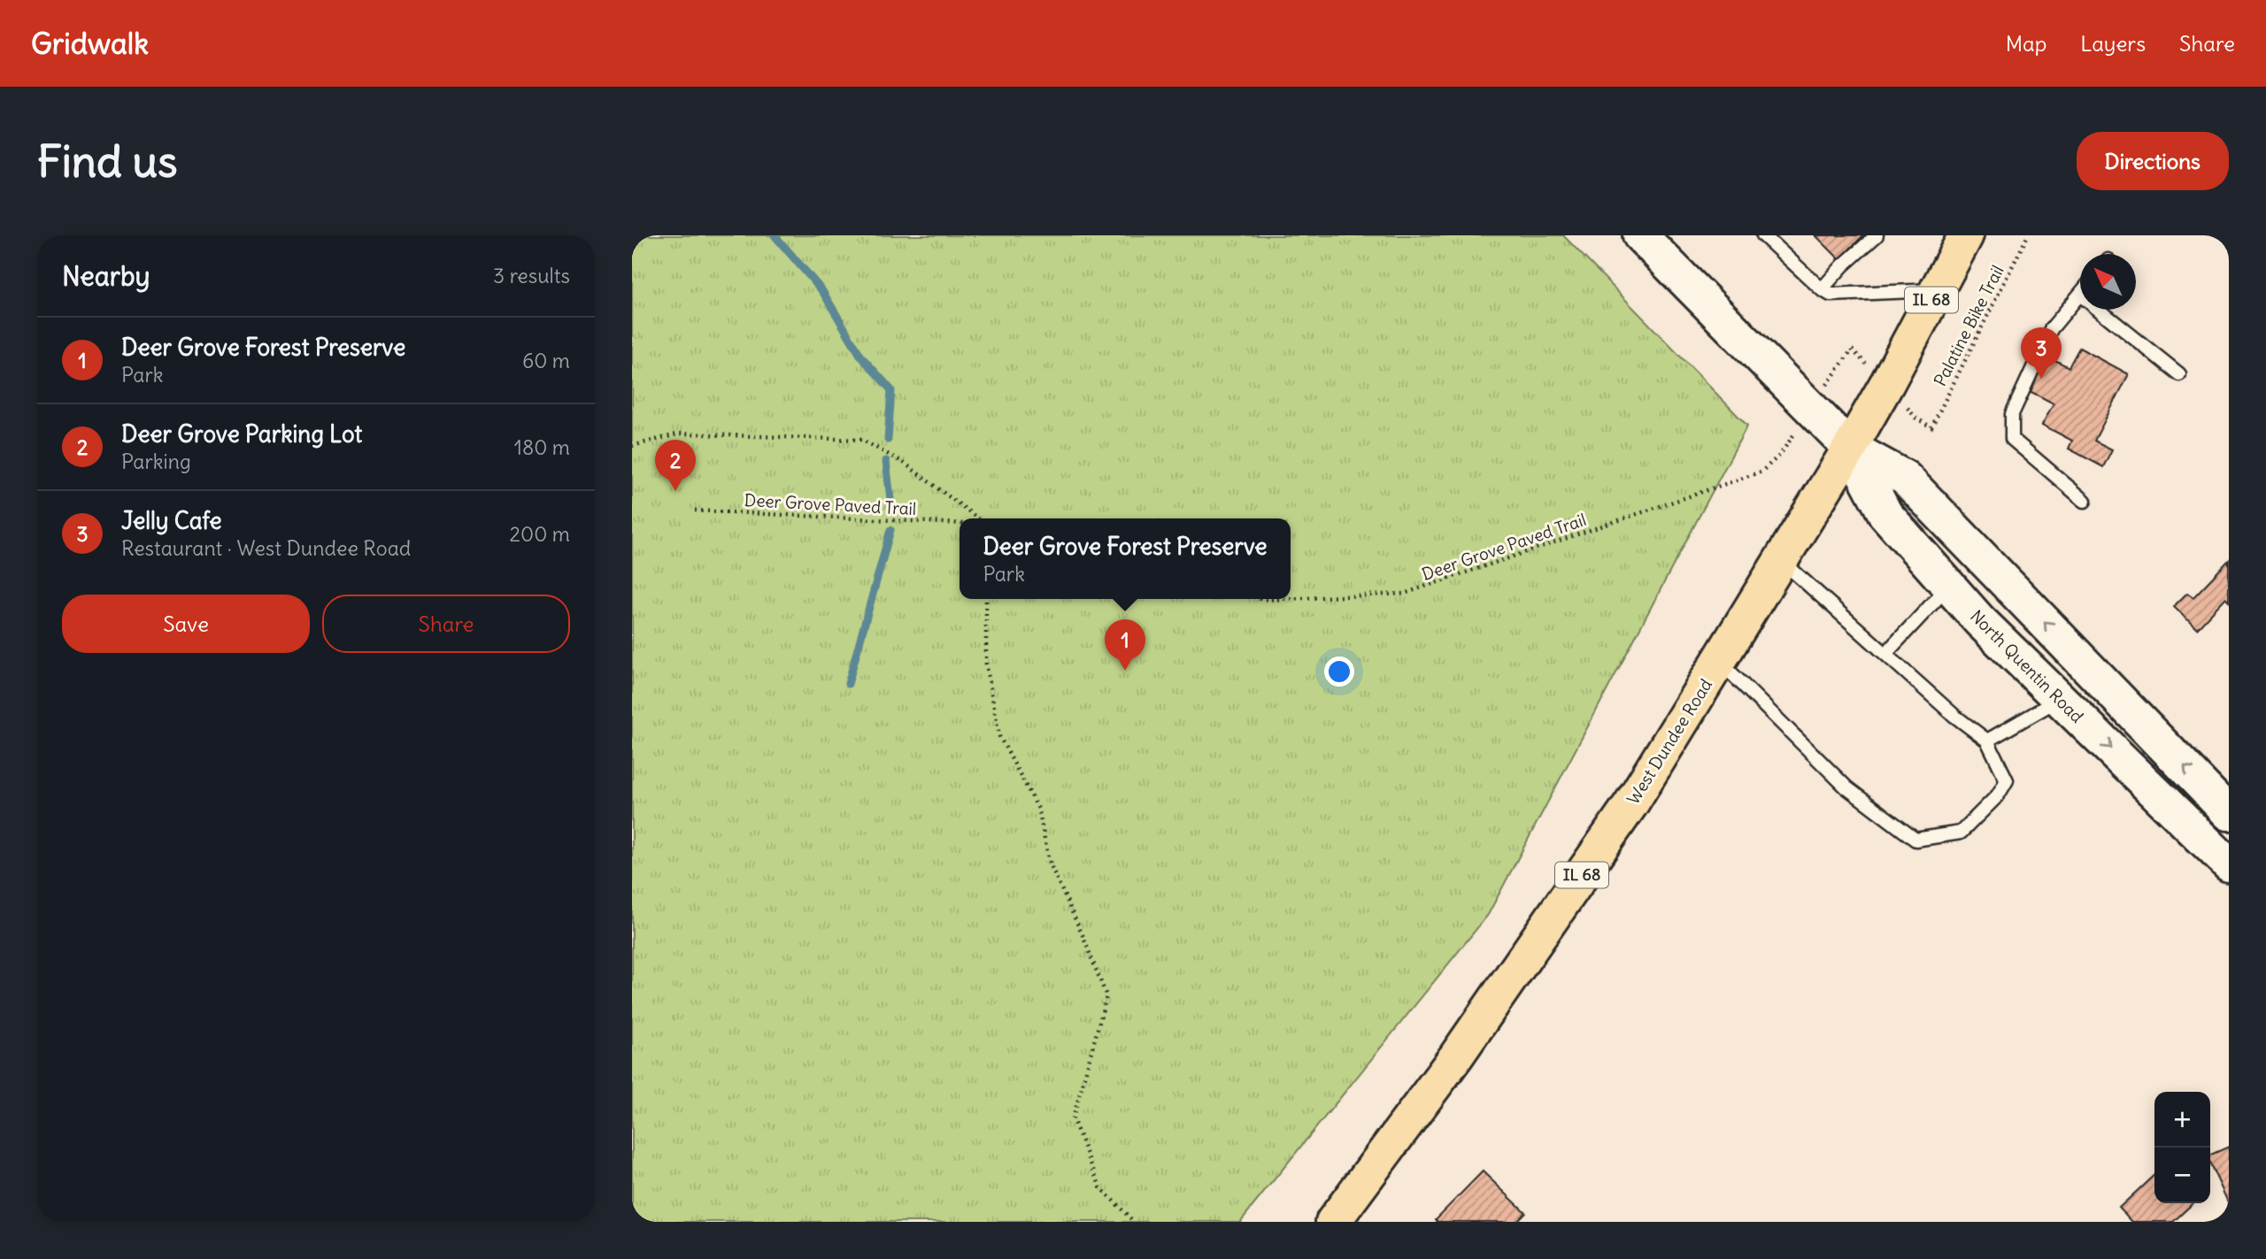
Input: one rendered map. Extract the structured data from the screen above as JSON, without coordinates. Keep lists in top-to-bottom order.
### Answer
{
  "streets": {
    "main road": ["IL 68", "North Quentin Road", "West Dundee Road"],
    "path": ["Palatine Bike Trail", "Deer Grove Paved Trail"]
  },
  "crossings": [
    ["North Quentin Road", "West Dundee Road"]
  ],
  "north": "top left",
  "page": {
    "header": "Gridwalk",
    "nav": ["Map", "Layers", "Share"],
    "buttons": [
      "Directions",
      ["Save", "Share"]
    ],
    "title": "Find us",
    "heading": ["Nearby", "3 results"],
    "list": [
      {
        "mark": "1",
        "name": "Deer Grove Forest Preserve",
        "note": "Park",
        "value": "60 m"
      },
      {
        "mark": "2",
        "name": "Deer Grove Parking Lot",
        "note": "Parking",
        "value": "180 m"
      },
      {
        "mark": "3",
        "name": "Jelly Cafe",
        "note": "Restaurant · West Dundee Road",
        "value": "200 m"
      }
    ],
    "pins": ["3", "2", "1"],
    "popup": ["Deer Grove Forest Preserve", "Park"],
    "map_buttons": ["+", "−"]
  }
}
